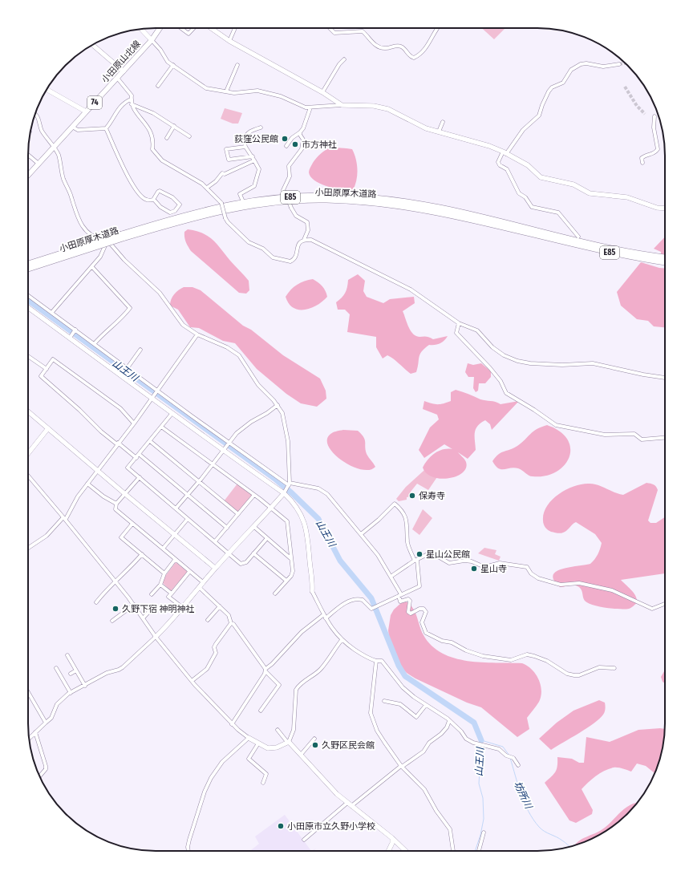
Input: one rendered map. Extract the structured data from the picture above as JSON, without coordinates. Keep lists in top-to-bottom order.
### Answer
{
  "streets": {
    "highway": ["小田原厚木道路", "E85"],
    "main road": ["小田原山北線", "74"]
  },
  "water": ["山王川", "坊所川"],
  "places": [
    "荻窪公民館",
    "市方神社",
    "保寿寺",
    "星山公民館",
    "星山寺",
    "久野下宿 神明神社",
    "久野区民会館",
    "小田原市立久野小学校"
  ]
}
